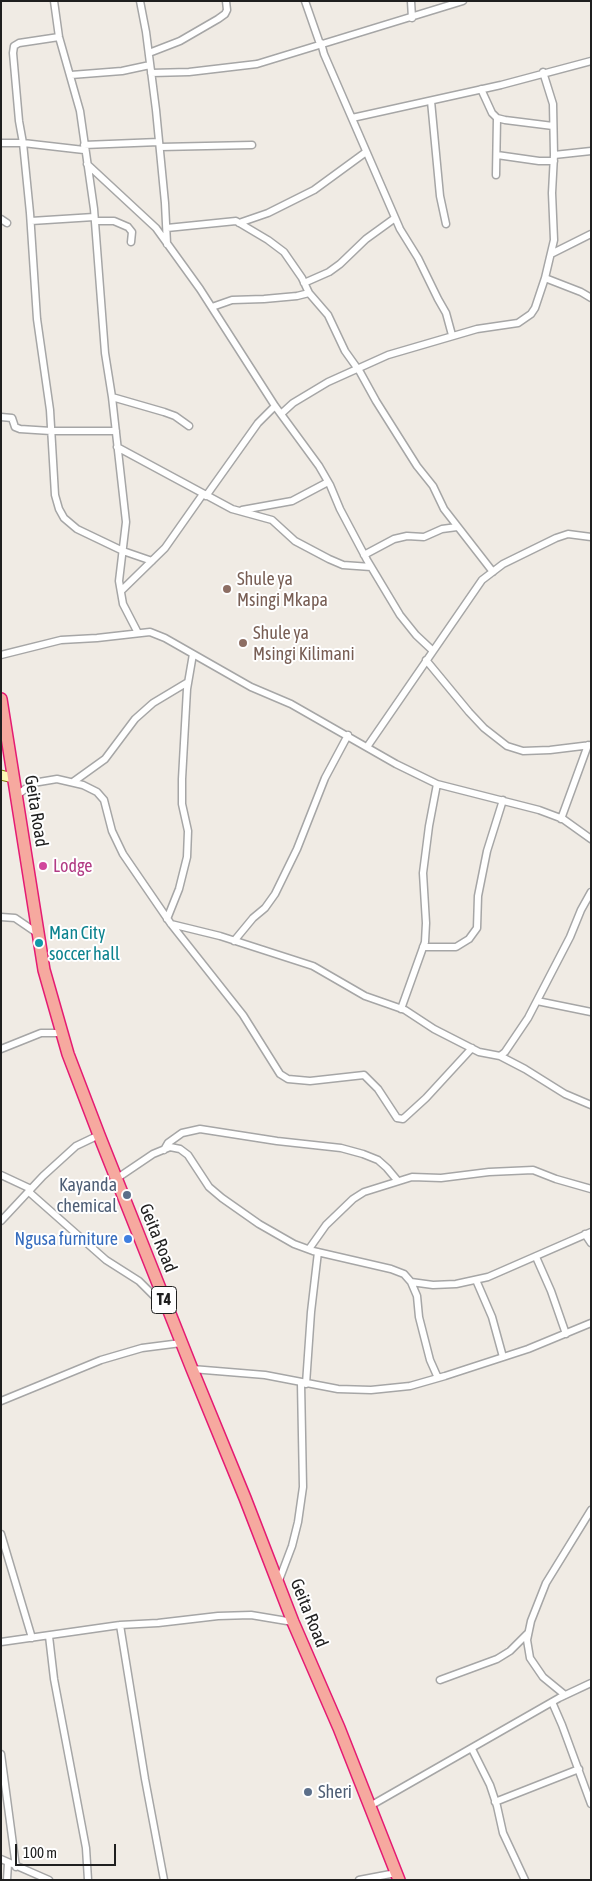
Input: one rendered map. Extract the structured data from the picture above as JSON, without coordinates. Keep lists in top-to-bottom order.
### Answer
{
  "streets": {
    "highway": ["Geita Road", "T4"]
  },
  "places": [
    "Shule ya Msingi Mkapa",
    "Shule ya Msingi Kilimani",
    "Lodge",
    "Man City soccer hall",
    "Kayanda chemical",
    "Ngusa furniture",
    "Sheri"
  ],
  "scale_bar": "100 m"
}
